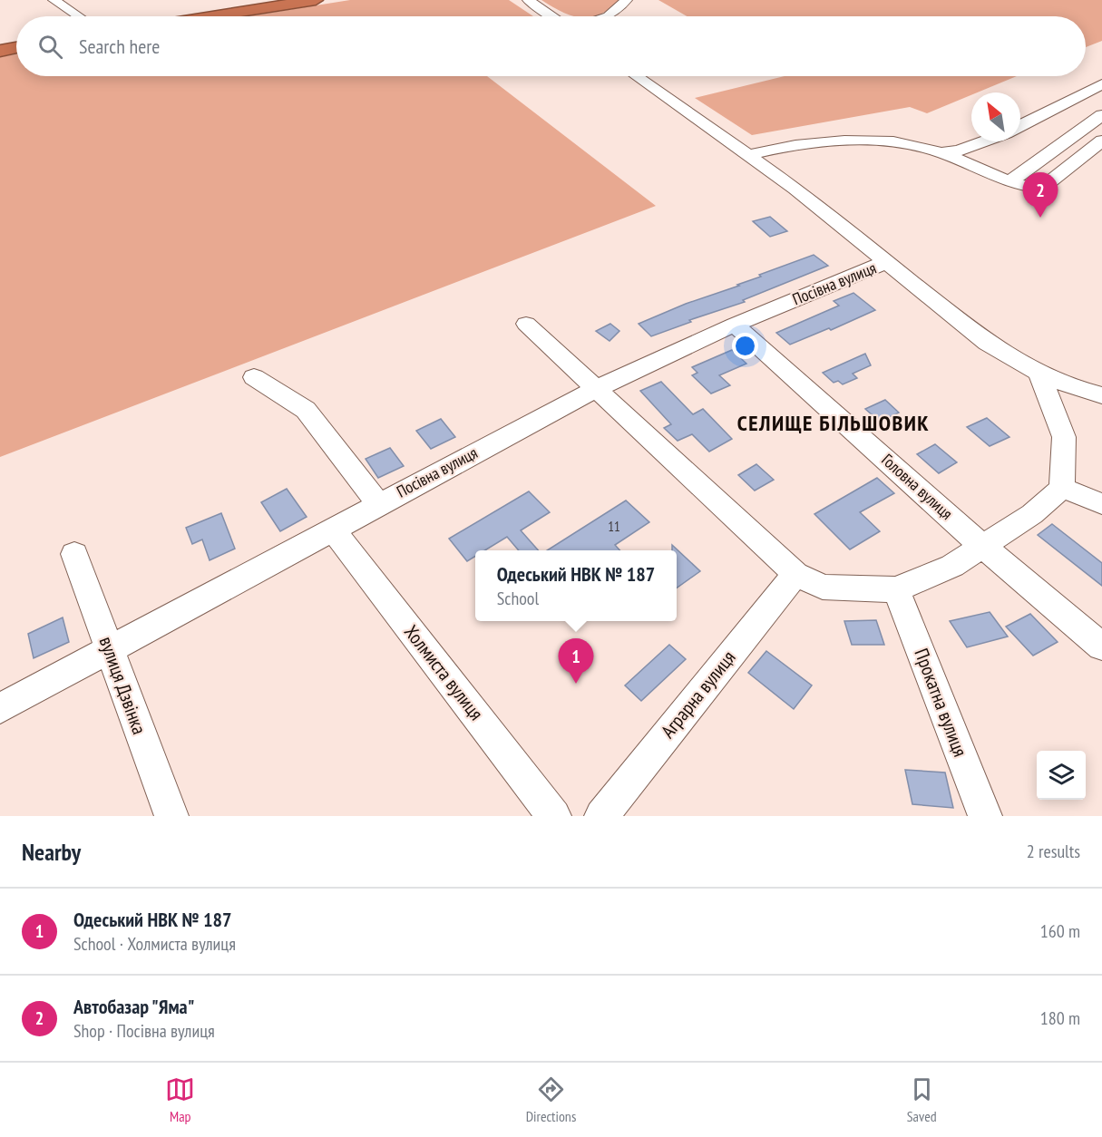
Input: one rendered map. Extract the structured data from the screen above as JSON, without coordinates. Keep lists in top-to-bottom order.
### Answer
{
  "streets": {
    "street": [
      "Посівна вулиця",
      "Головна вулиця",
      "Холмиста вулиця",
      "вулиця Дзвінка",
      "Аграрна вулиця",
      "Прокатна вулиця"
    ]
  },
  "crossings": [
    ["Посівна вулиця", "Головна вулиця"],
    ["Посівна вулиця", "Холмиста вулиця"],
    ["Посівна вулиця", "вулиця Дзвінка"]
  ],
  "districts": ["СЕЛИЩЕ БІЛЬШОВИК"],
  "house_numbers": ["11"],
  "north": "top left",
  "page": {
    "search": "Search here",
    "pins": ["2", "1"],
    "popup": ["Одеський НВК № 187", "School"],
    "heading": ["Nearby", "2 results"],
    "list": [
      {
        "mark": "1",
        "name": "Одеський НВК № 187",
        "note": "School · Холмиста вулиця",
        "value": "160 m"
      },
      {
        "mark": "2",
        "name": "Автобазар \"Яма\"",
        "note": "Shop · Посівна вулиця",
        "value": "180 m"
      }
    ],
    "nav": ["Map", "Directions", "Saved"]
  }
}
